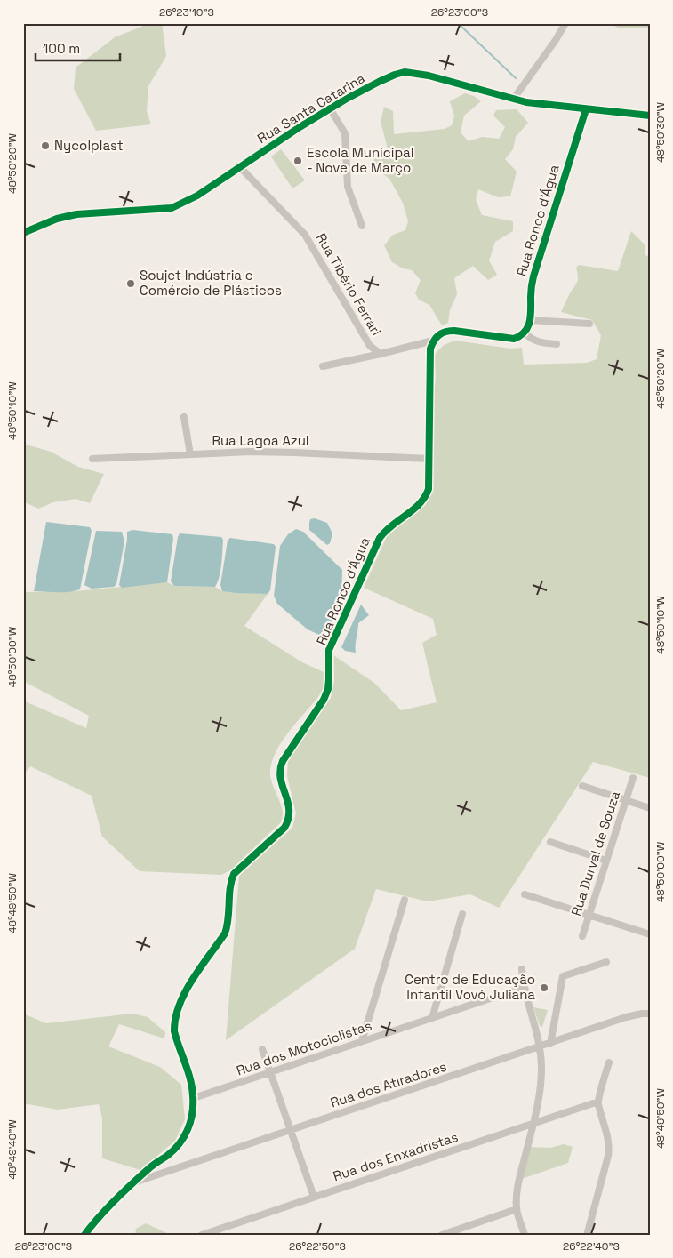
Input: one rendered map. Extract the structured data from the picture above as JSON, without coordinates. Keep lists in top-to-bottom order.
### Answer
{
  "streets": {
    "street": [
      "Rua Santa Catarina",
      "Rua Ronco d’Água",
      "Rua Tibério Ferrari",
      "Rua Lagoa Azul",
      "Rua Durval de Souza",
      "Rua dos Motociclistas",
      "Rua dos Atiradores",
      "Rua dos Enxadristas"
    ]
  },
  "crossings": [
    ["Rua Santa Catarina", "Rua Ronco d’Água"],
    ["Rua Santa Catarina", "Rua Tibério Ferrari"],
    ["Rua Ronco d’Água", "Rua Tibério Ferrari"],
    ["Rua Ronco d’Água", "Rua Lagoa Azul"],
    ["Rua Ronco d’Água", "Rua dos Motociclistas"],
    ["Rua Ronco d’Água", "Rua dos Atiradores"]
  ],
  "places": [
    "Nycolplast",
    "Escola Municipal - Nove de Março",
    "Soujet Indústria e Comércio de Plásticos",
    "Centro de Educação Infantil Vovó Juliana"
  ],
  "scale_bar": "100 m",
  "coordinates": [
    "26°23'10\"S",
    "26°23'00\"S",
    "48°50'30\"W",
    "48°50'20\"W",
    "48°50'10\"W",
    "48°50'00\"W",
    "48°49'50\"W",
    "48°49'40\"W",
    "26°22'50\"S",
    "26°22'40\"S"
  ]
}
